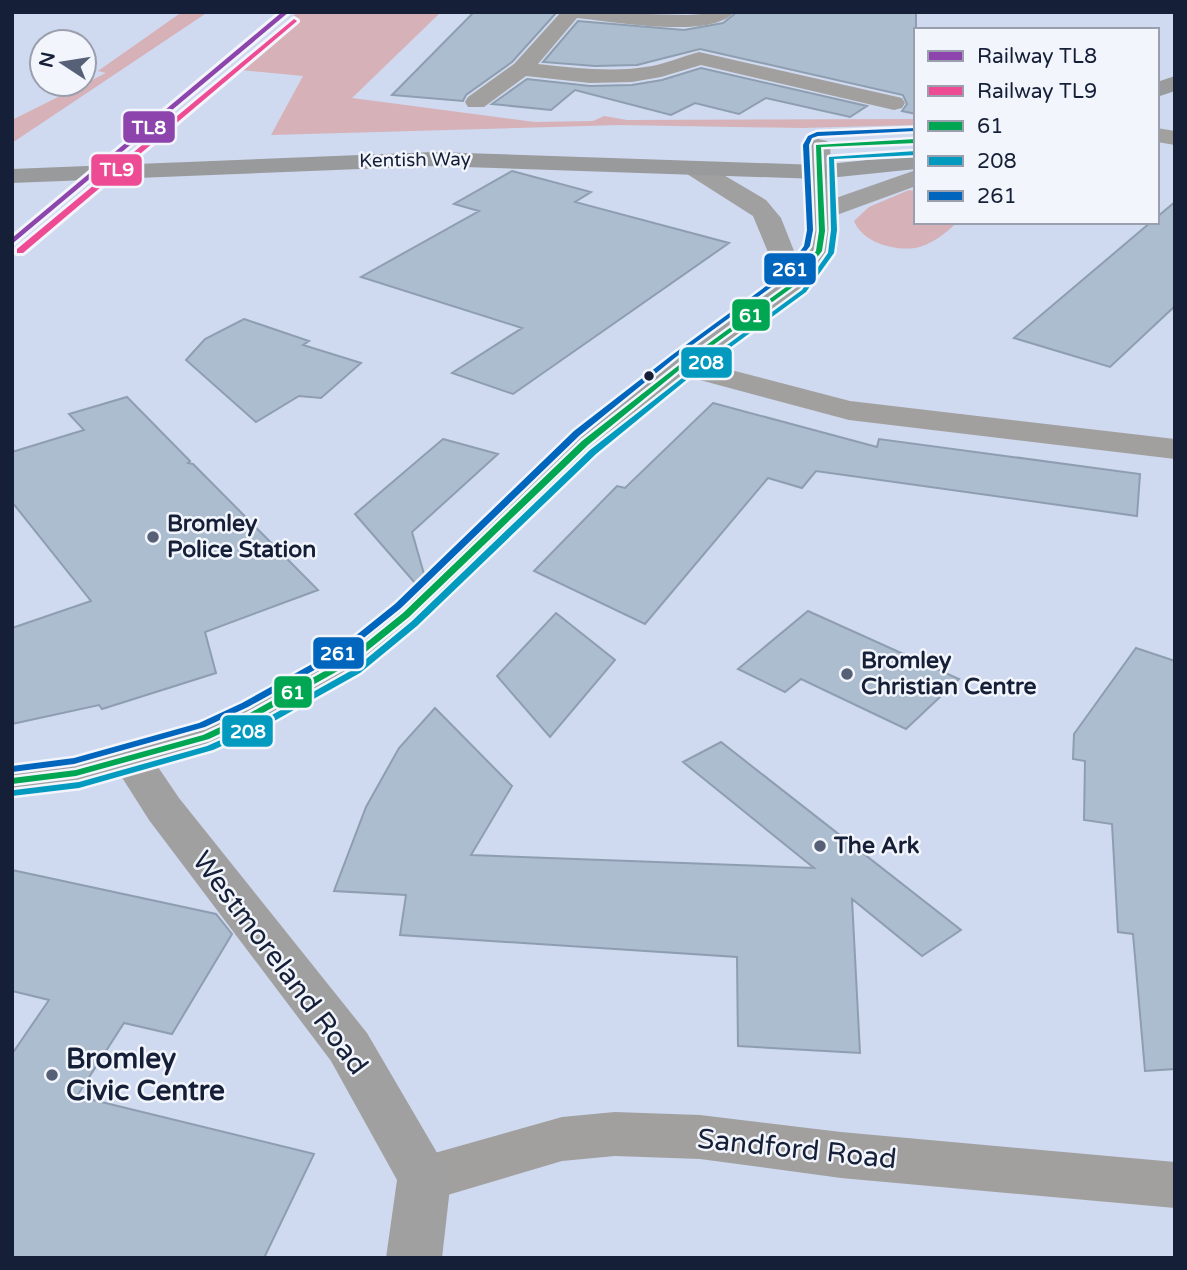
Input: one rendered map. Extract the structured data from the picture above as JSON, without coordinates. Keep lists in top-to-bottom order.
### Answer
{
  "streets": {
    "main road": ["Kentish Way", "Westmoreland Road"],
    "street": ["Sandford Road"]
  },
  "crossings": [
    ["Westmoreland Road", "Sandford Road"]
  ],
  "places": [
    "Bromley Police Station",
    "Bromley Christian Centre",
    "The Ark",
    "Bromley Civic Centre"
  ],
  "lines": [
    "rail line TL8",
    "rail line TL9",
    "transit line 261",
    "transit line 61",
    "transit line 208"
  ],
  "legend": [
    "Railway TL8",
    "Railway TL9",
    "61",
    "208",
    "261"
  ],
  "north": "left"
}
